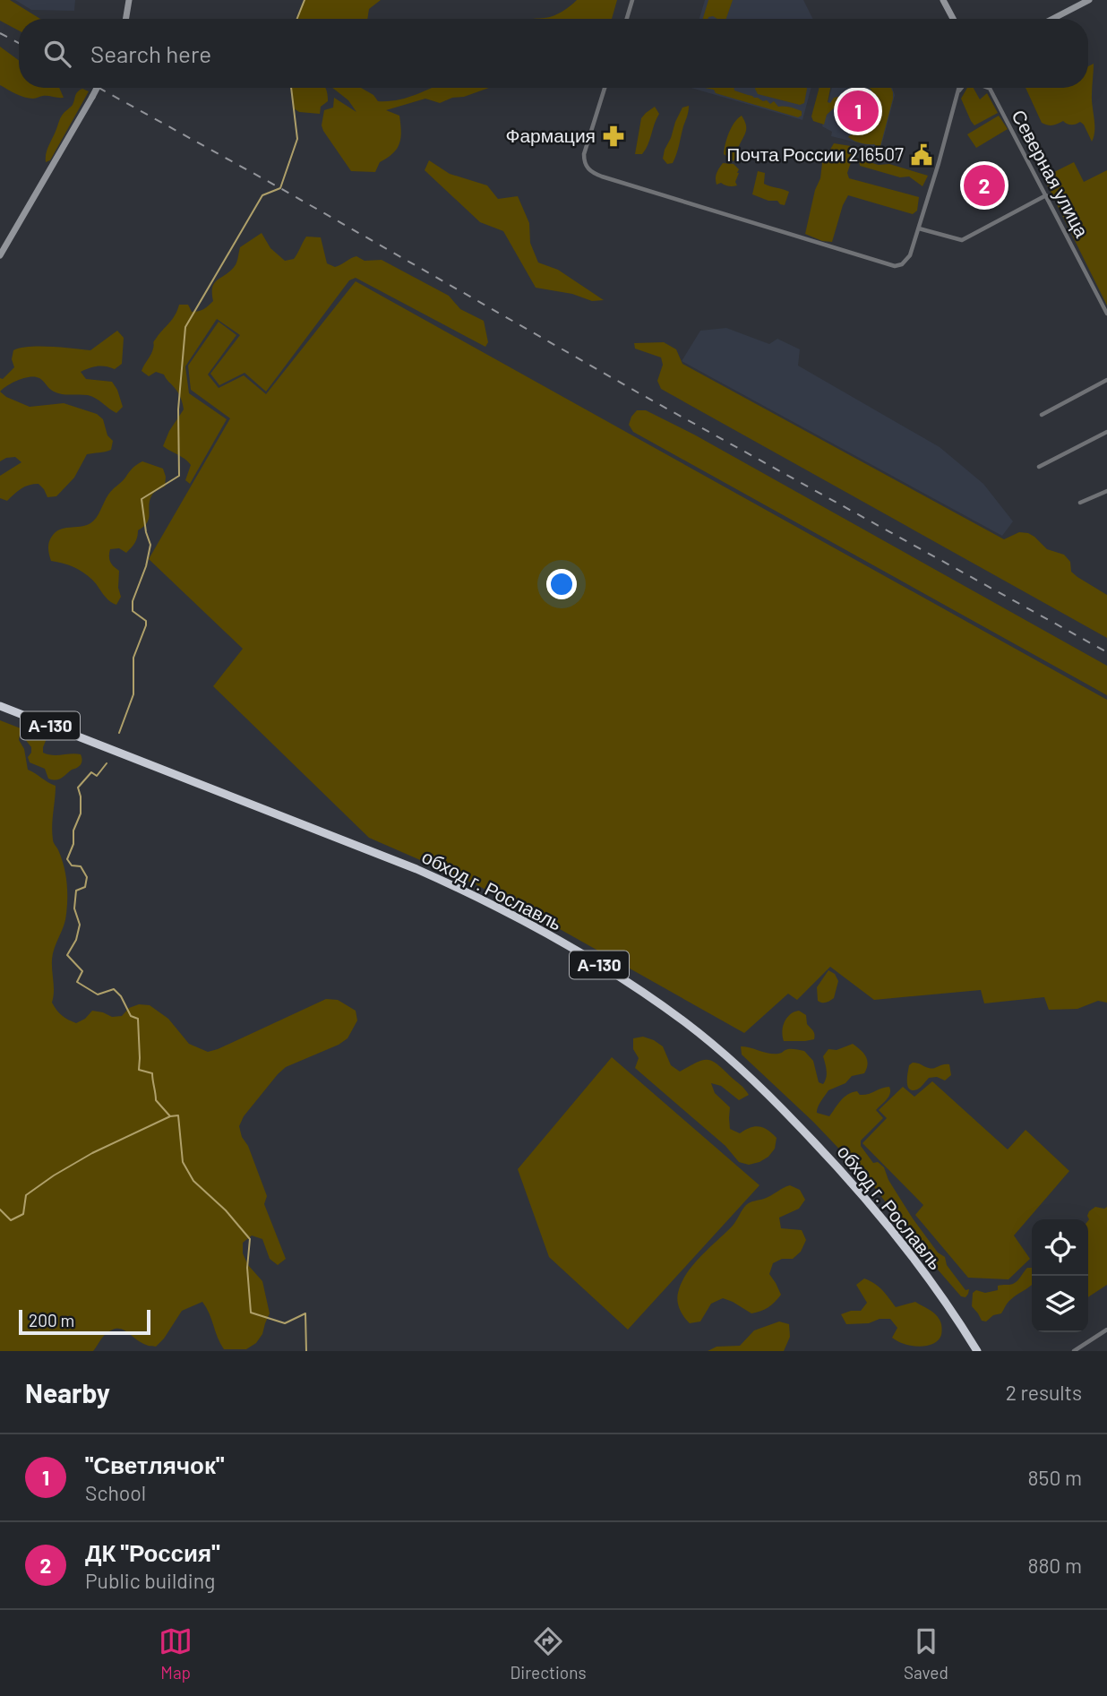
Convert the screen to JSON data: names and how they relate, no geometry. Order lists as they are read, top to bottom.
{
  "streets": {
    "highway": ["А-130", "обход г. Рославль"],
    "street": ["Северная улица"]
  },
  "places": {
    "pharmacy": ["Фармация"],
    "public building": ["Почта России 216507"]
  },
  "scale_bar": "200 m",
  "page": {
    "search": "Search here",
    "pins": ["1", "2"],
    "scale": "200 m",
    "heading": ["Nearby", "2 results"],
    "list": [
      {
        "mark": "1",
        "name": "\"Светлячок\"",
        "note": "School",
        "value": "850 m"
      },
      {
        "mark": "2",
        "name": "ДК \"Россия\"",
        "note": "Public building",
        "value": "880 m"
      }
    ],
    "nav": ["Map", "Directions", "Saved"]
  }
}
